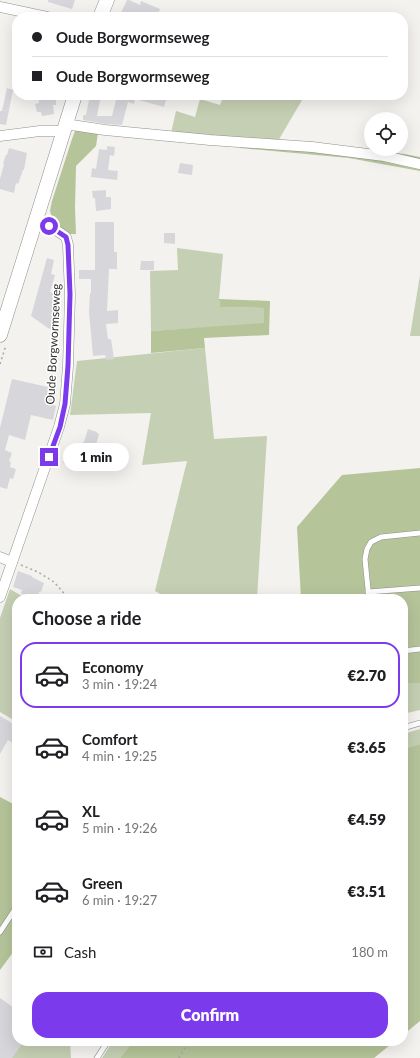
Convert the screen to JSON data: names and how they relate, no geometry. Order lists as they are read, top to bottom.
{
  "streets": {
    "street": ["Oude Borgwormseweg"]
  },
  "page": {
    "banner": ["Oude Borgwormseweg", "Oude Borgwormseweg"],
    "bubble": "1 min",
    "heading": "Choose a ride",
    "list": [
      {
        "name": "Economy",
        "note": "3 min · 19:24",
        "value": "€2.70"
      },
      {
        "name": "Comfort",
        "note": "4 min · 19:25",
        "value": "€3.65"
      },
      {
        "name": "XL",
        "note": "5 min · 19:26",
        "value": "€4.59"
      },
      {
        "name": "Green",
        "note": "6 min · 19:27",
        "value": "€3.51"
      }
    ],
    "pay": ["Cash", "180 m"],
    "buttons": "Confirm"
  }
}
